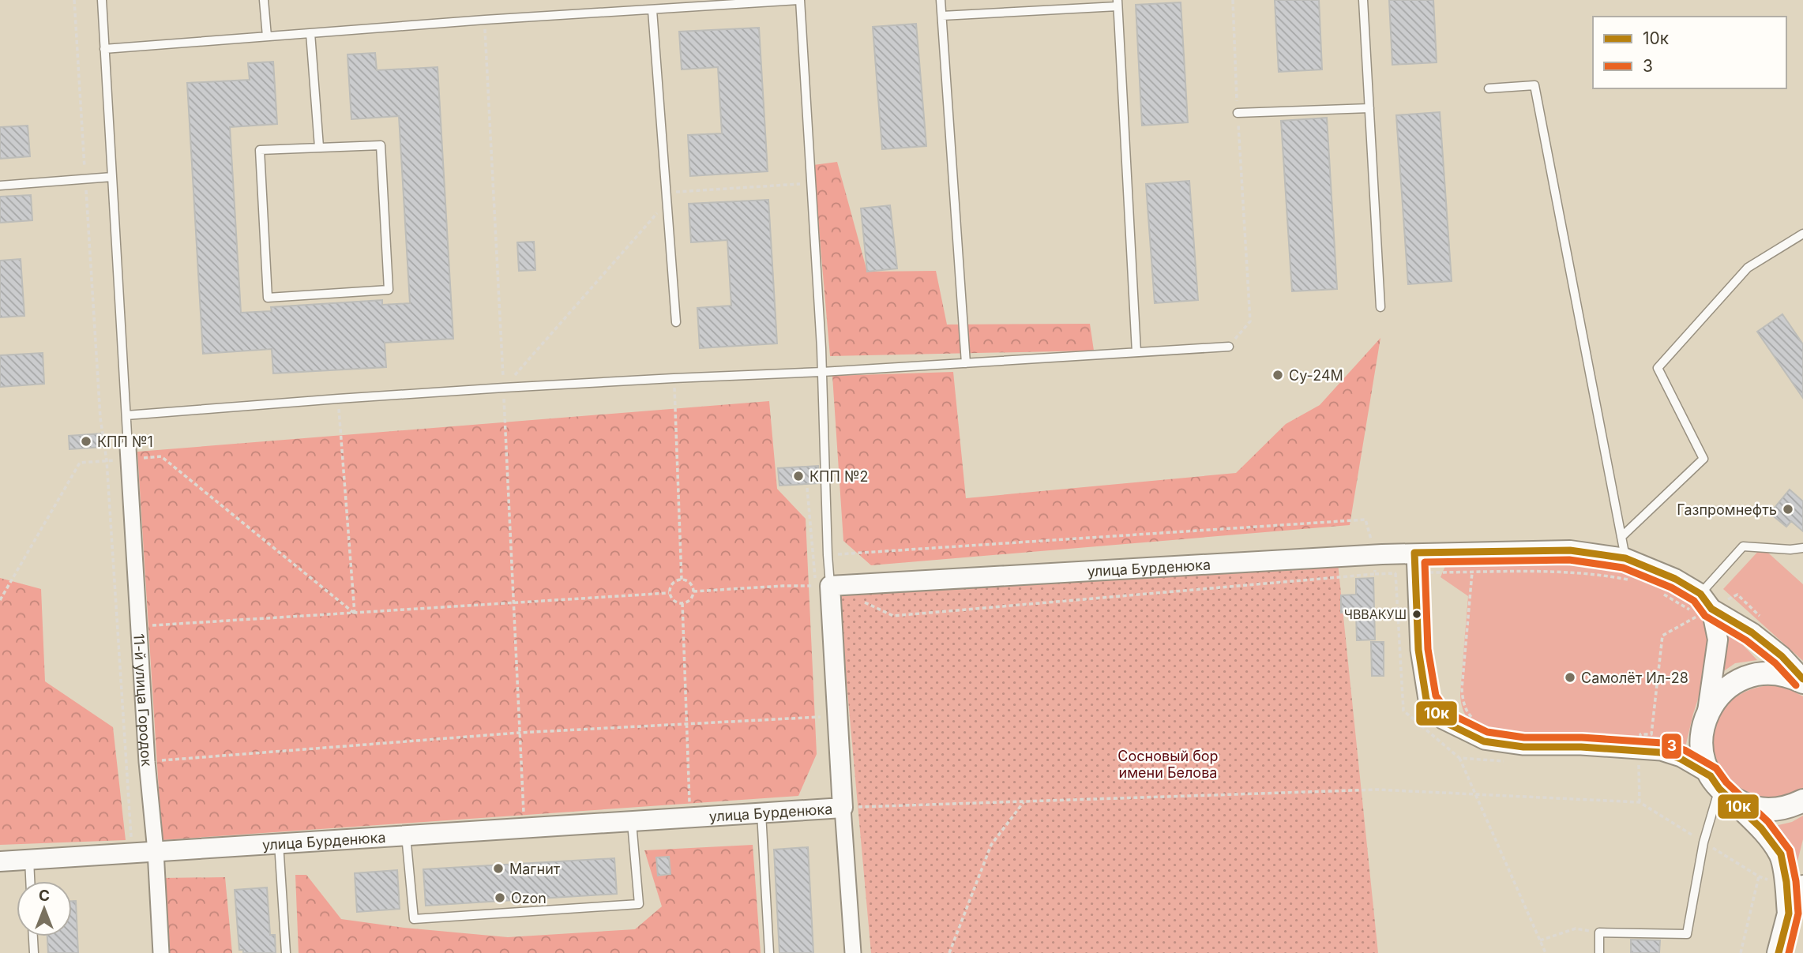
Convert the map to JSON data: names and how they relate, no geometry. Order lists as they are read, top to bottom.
{
  "streets": {
    "street": ["улица Бурденюка", "11-й улица Городок"]
  },
  "crossings": [
    ["улица Бурденюка", "11-й улица Городок"]
  ],
  "parks": ["Сосновый бор имени Белова"],
  "places": [
    "Су-24М",
    "КПП №1",
    "КПП №2",
    "Газпромнефть",
    "ЧВВАКУШ",
    "Самолёт Ил-28",
    "Магнит",
    "Ozon"
  ],
  "lines": ["transit line 10к", "transit line 3"],
  "legend": ["10к", "3"],
  "north": "top"
}
